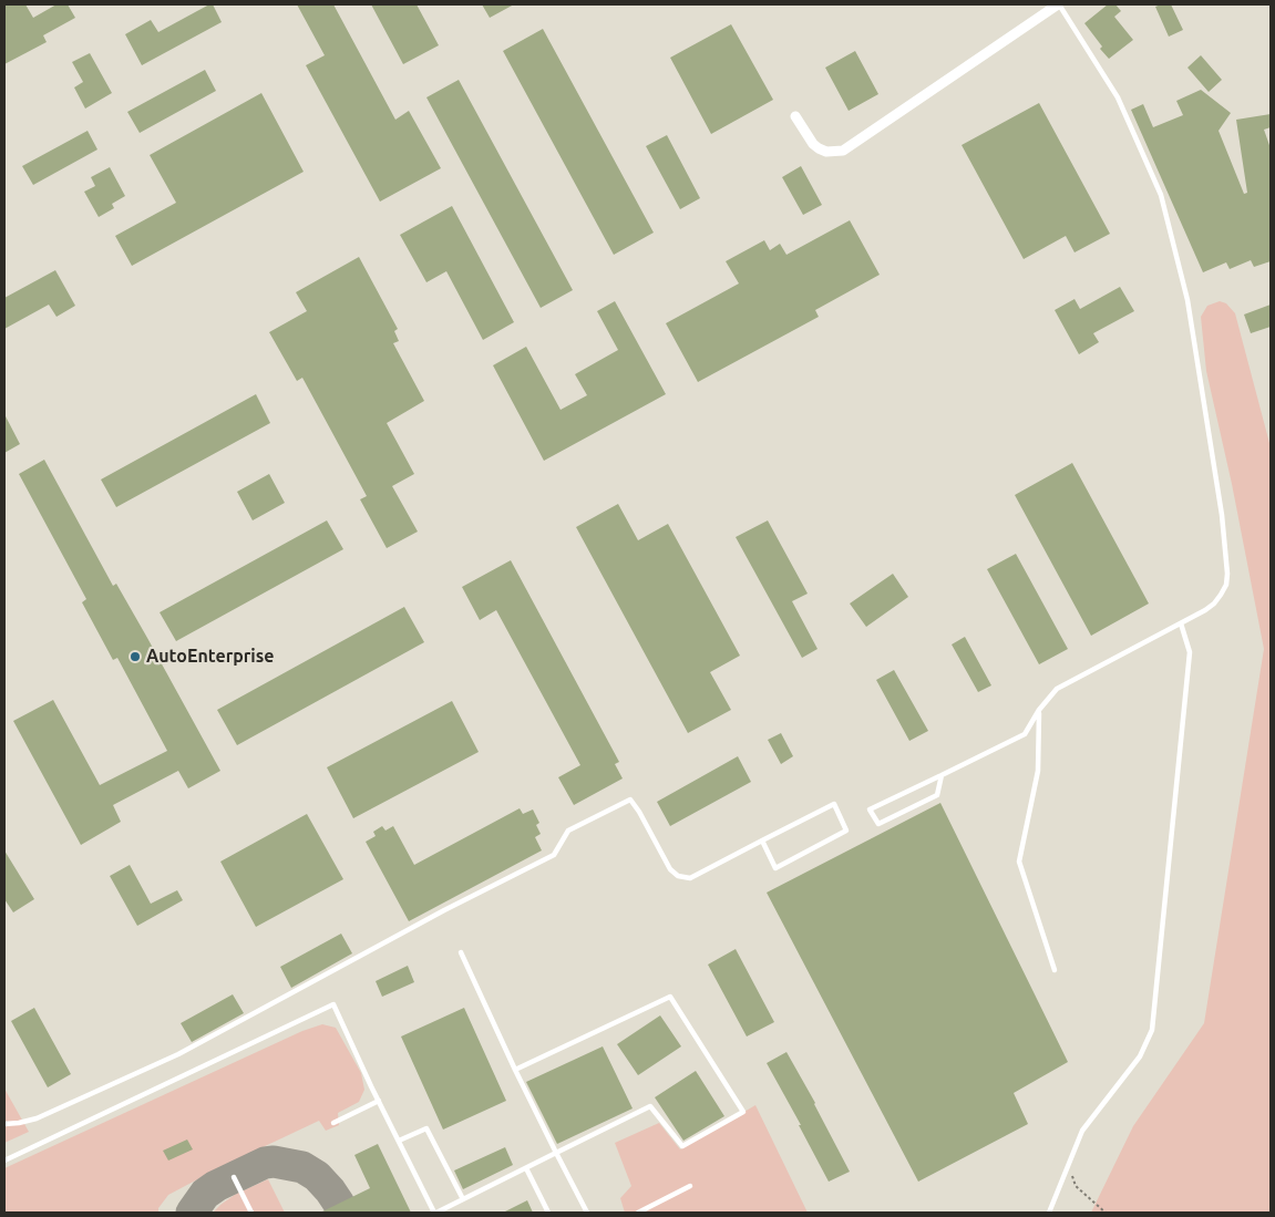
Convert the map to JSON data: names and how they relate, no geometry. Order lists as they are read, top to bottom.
{
  "places": ["AutoEnterprise"]
}
